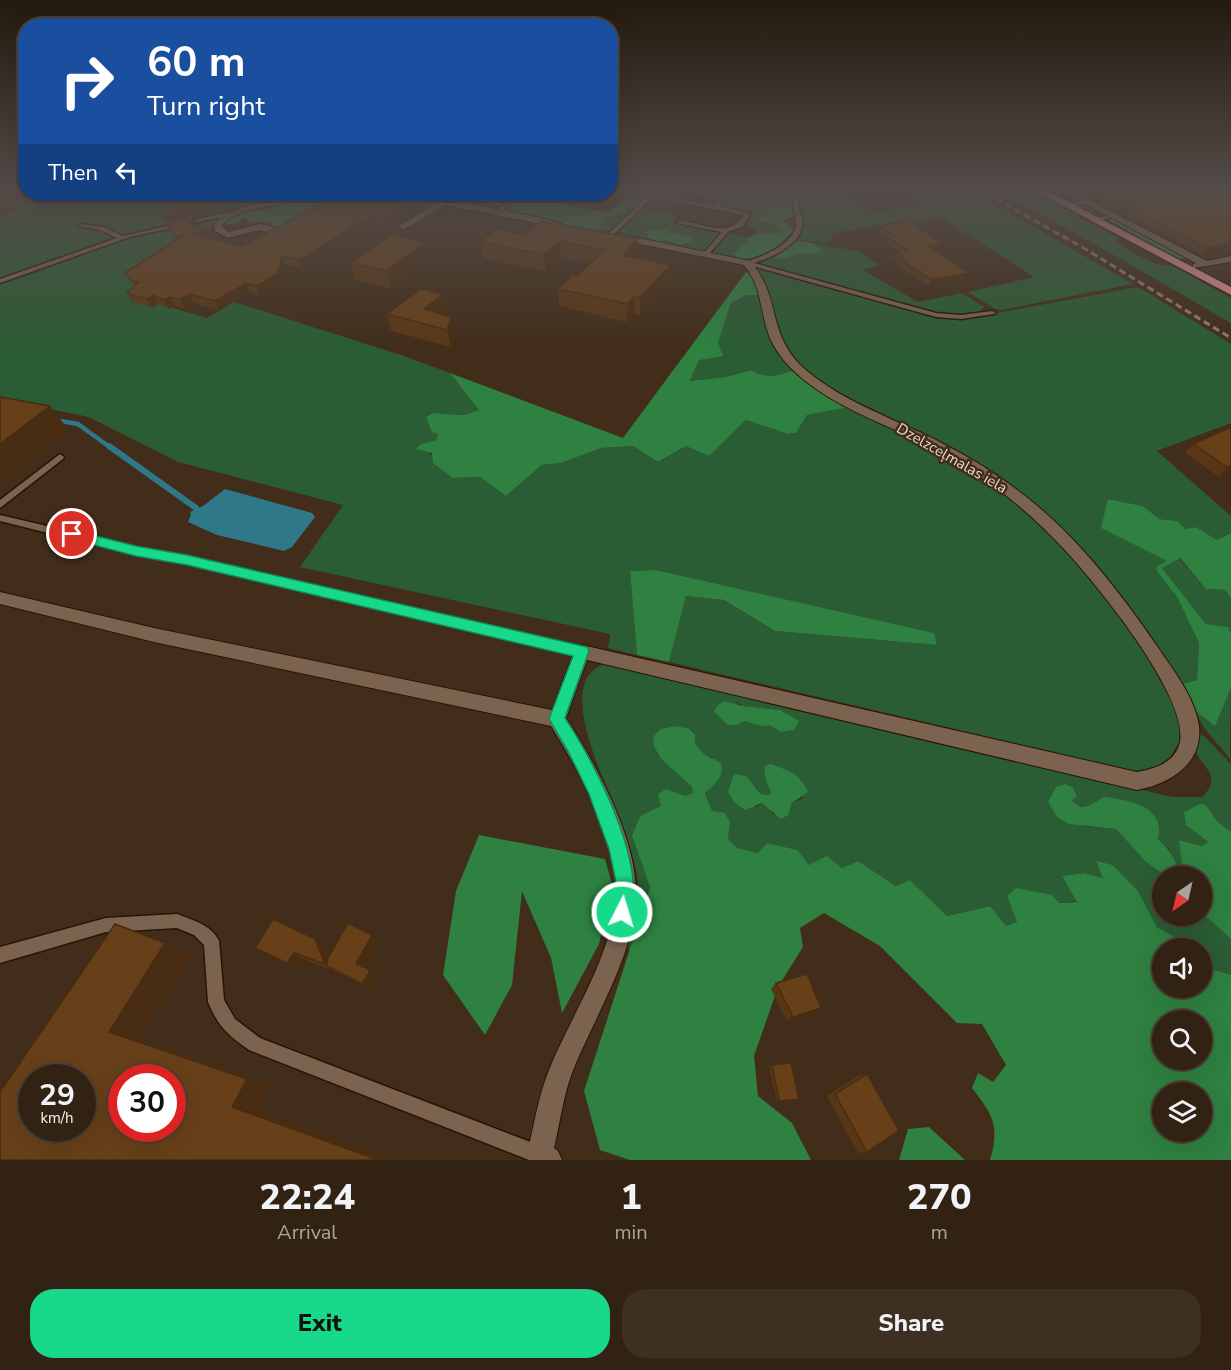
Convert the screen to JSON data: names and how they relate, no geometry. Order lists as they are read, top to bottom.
{
  "streets": {
    "street": ["Dzelzceļmalas iela"]
  },
  "north": "bottom left",
  "page": {
    "turn": ["60 m", "Turn right"],
    "then": "Then",
    "speed": "29 km/h",
    "limit": "30",
    "eta": [
      "22:24",
      "Arrival",
      "1",
      "min",
      "270",
      "m"
    ],
    "buttons": ["Exit", "Share"]
  }
}
